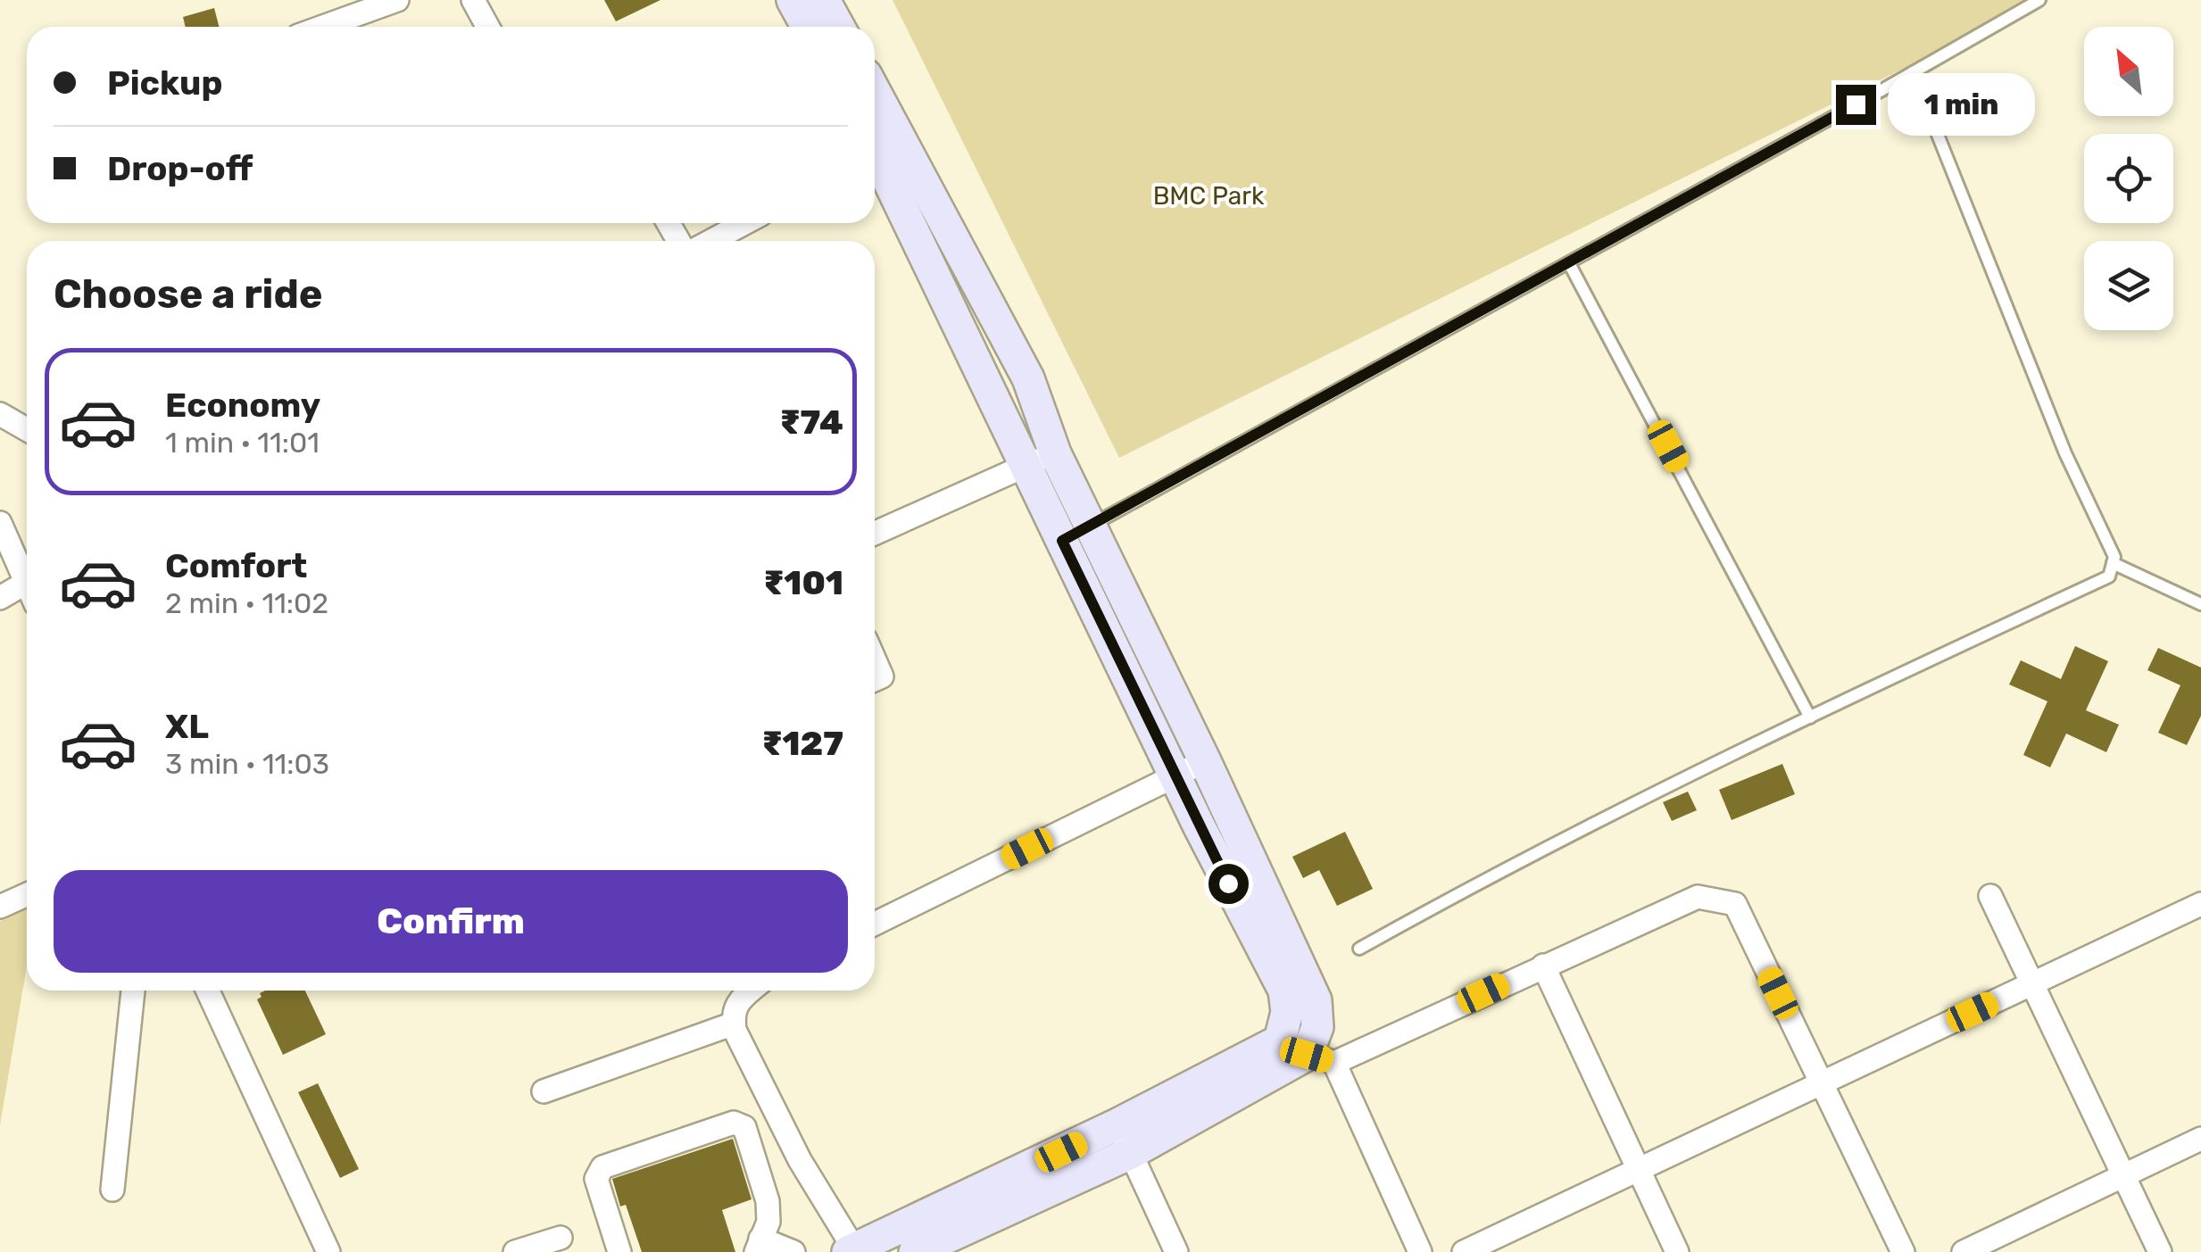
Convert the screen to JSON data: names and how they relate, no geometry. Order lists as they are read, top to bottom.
{
  "parks": ["BMC Park"],
  "north": "top left",
  "page": {
    "banner": ["Pickup", "Drop-off"],
    "bubble": "1 min",
    "heading": "Choose a ride",
    "list": [
      {
        "name": "Economy",
        "note": "1 min · 11:01",
        "value": "₹74"
      },
      {
        "name": "Comfort",
        "note": "2 min · 11:02",
        "value": "₹101"
      },
      {
        "name": "XL",
        "note": "3 min · 11:03",
        "value": "₹127"
      }
    ],
    "buttons": "Confirm"
  }
}
